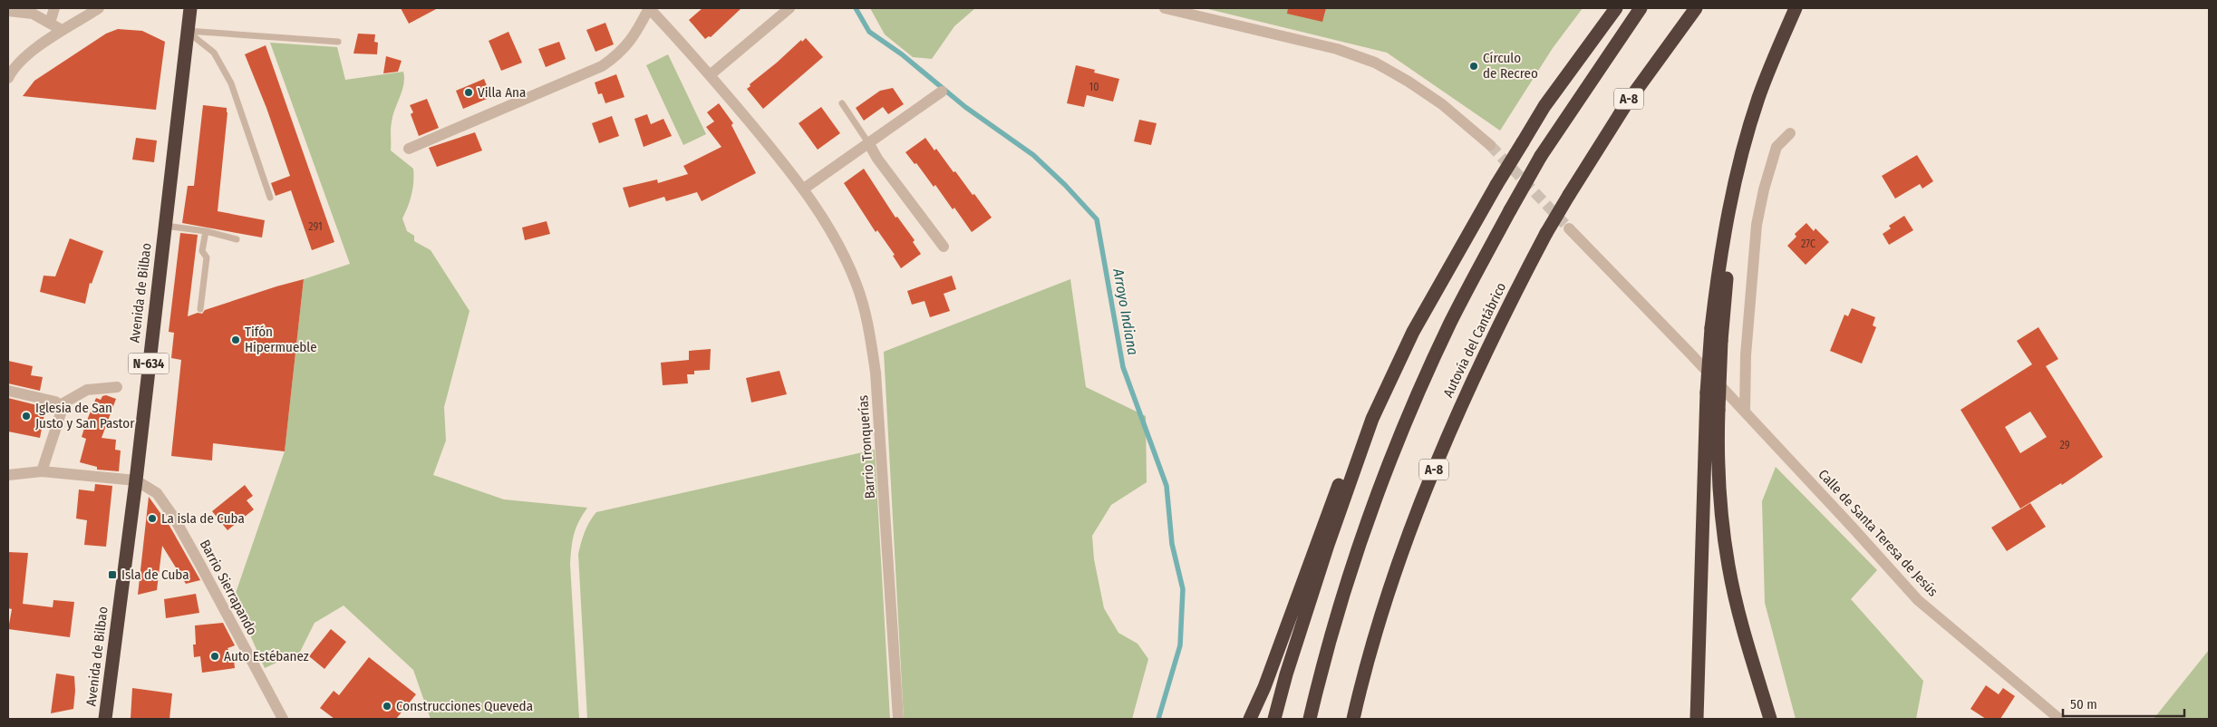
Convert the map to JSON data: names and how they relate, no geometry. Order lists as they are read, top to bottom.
{
  "streets": {
    "highway": [
      "A-8",
      "Avenida de Bilbao",
      "Autovía del Cantábrico",
      "N-634"
    ],
    "street": ["Barrio Tronquerías", "Calle de Santa Teresa de Jesús", "Barrio Sierrapando"]
  },
  "crossings": [
    ["Avenida de Bilbao", "Barrio Sierrapando"]
  ],
  "water": ["Arroyo Indiana"],
  "places": {
    "other": [
      "Círculo de Recreo",
      "Villa Ana",
      "Tifón Hipermueble",
      "Iglesia de San Justo y San Pastor",
      "La isla de Cuba",
      "Auto Estébanez",
      "Construcciones Queveda"
    ],
    "transit": ["Isla de Cuba"]
  },
  "house_numbers": [
    "10",
    "291",
    "27C",
    "29"
  ],
  "scale_bar": "50 m"
}
